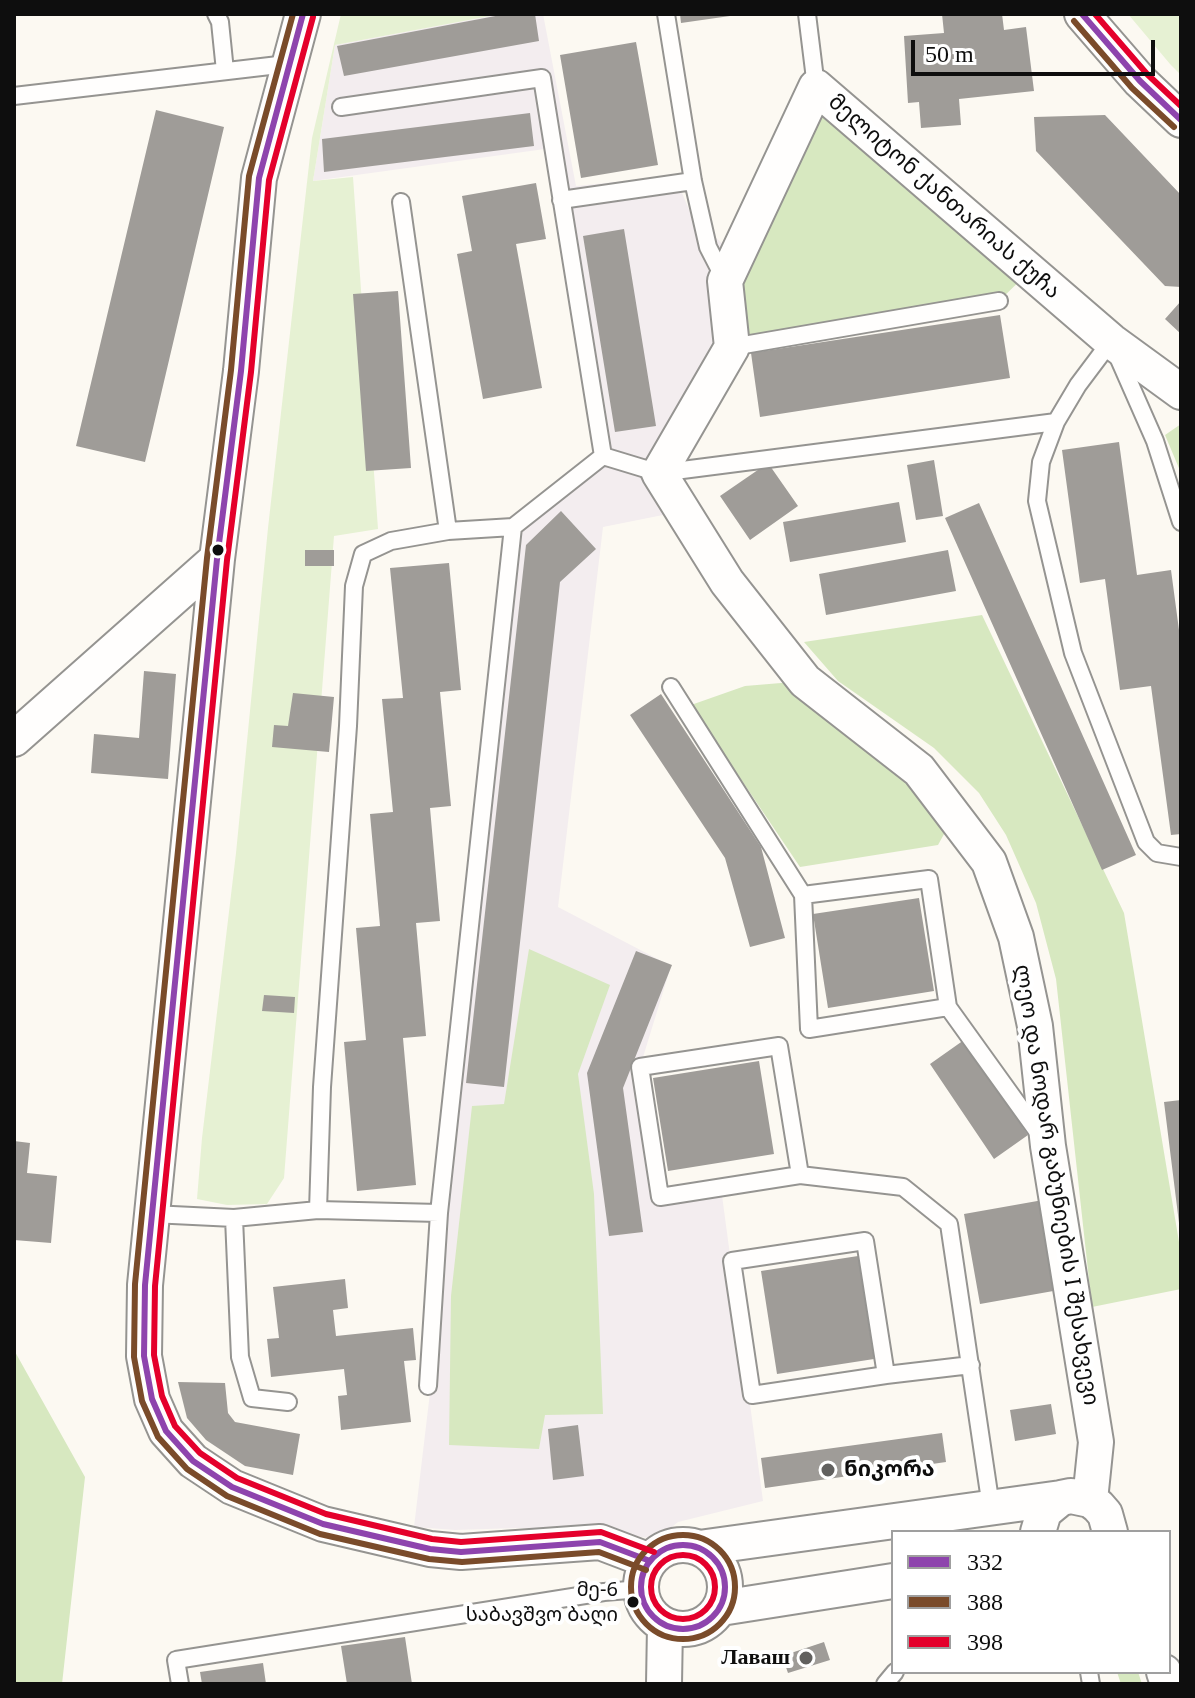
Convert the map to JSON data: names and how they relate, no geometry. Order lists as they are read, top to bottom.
{
  "streets": {
    "street": ["მელიტონ ქანთარიას ქუჩა", "ლეო და ნოდარ გაბუნიების I შესახვევი"]
  },
  "places": ["ნიკორა", "მე-6 საბავშვო ბაღი", "Лаваш"],
  "lines": ["transit line 332", "transit line 388", "transit line 398"],
  "legend": ["332", "388", "398"],
  "scale_bar": "50 m"
}
